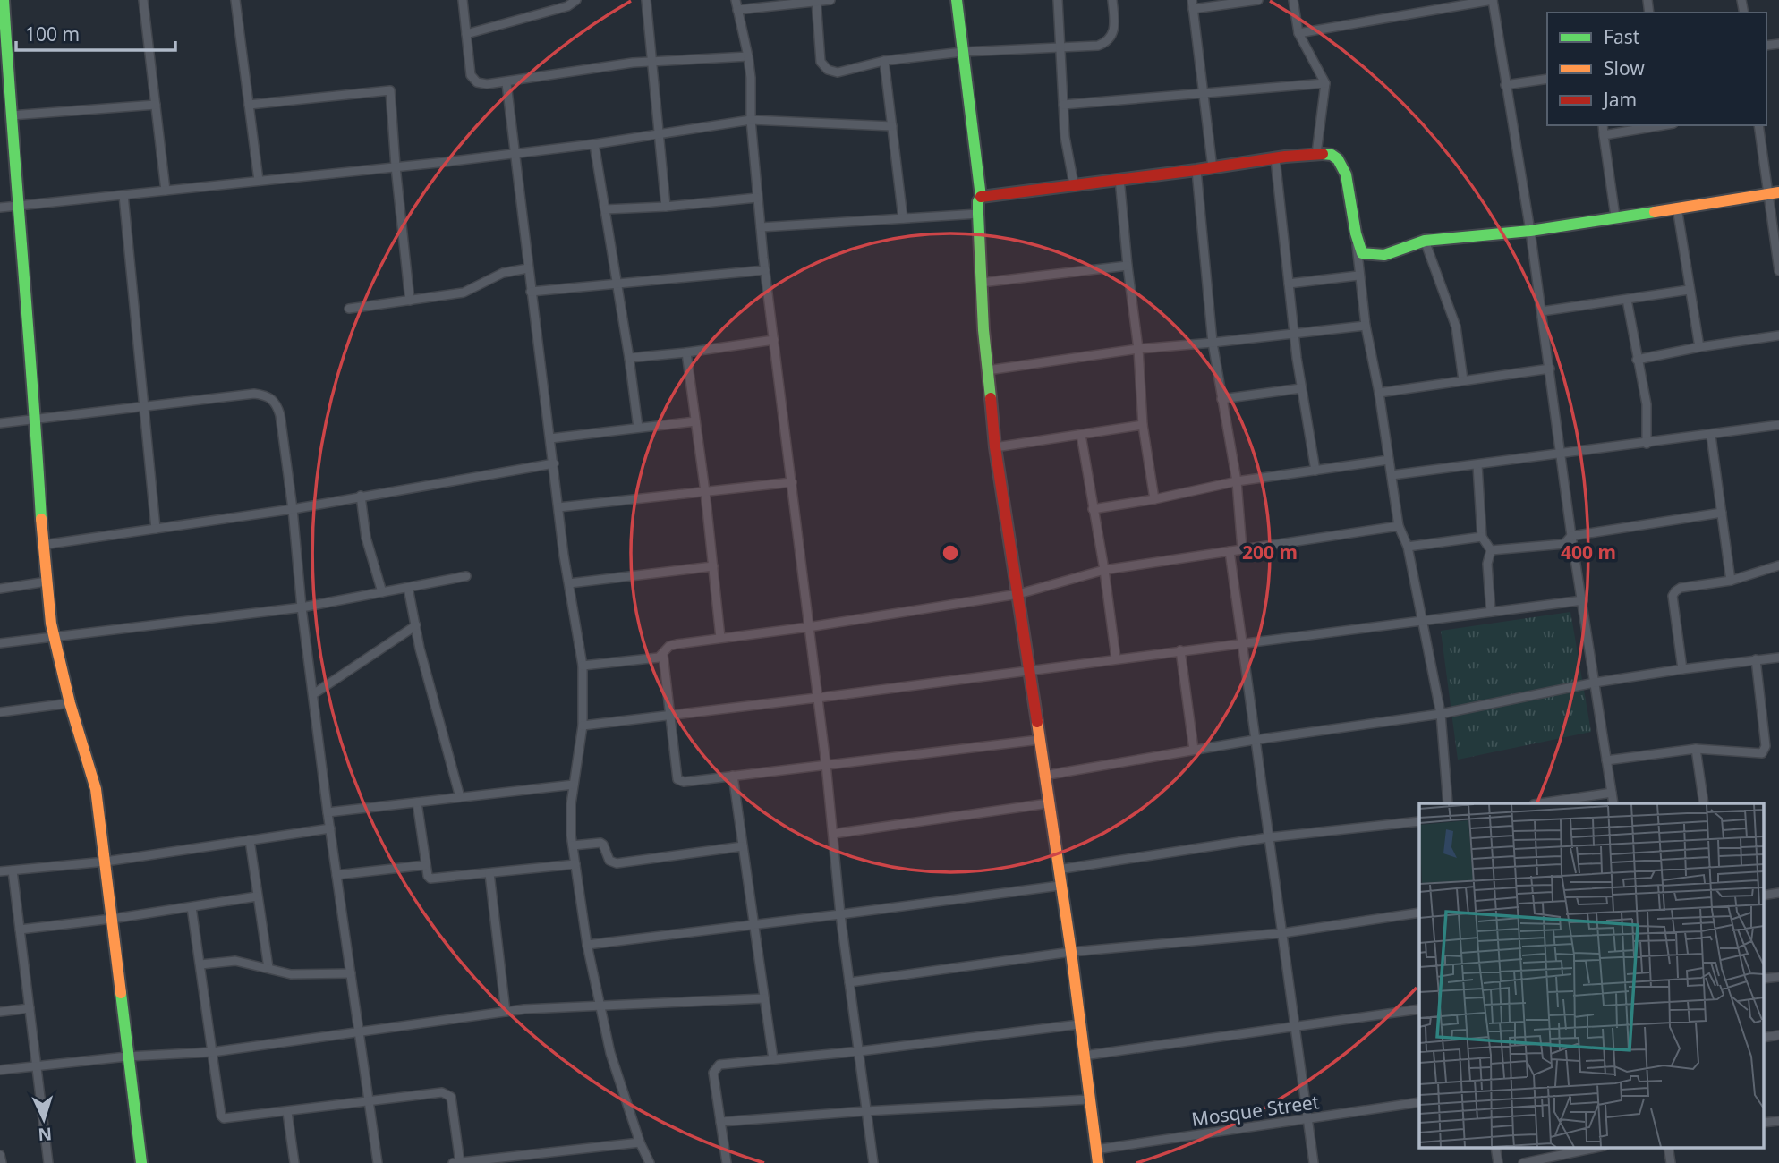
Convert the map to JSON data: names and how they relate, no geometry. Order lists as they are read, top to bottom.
{
  "streets": {
    "street": ["Mosque Street"]
  },
  "legend": ["Fast", "Slow", "Jam"],
  "scale_bar": "100 m",
  "north": "bottom",
  "rings": ["200 m", "400 m"]
}
